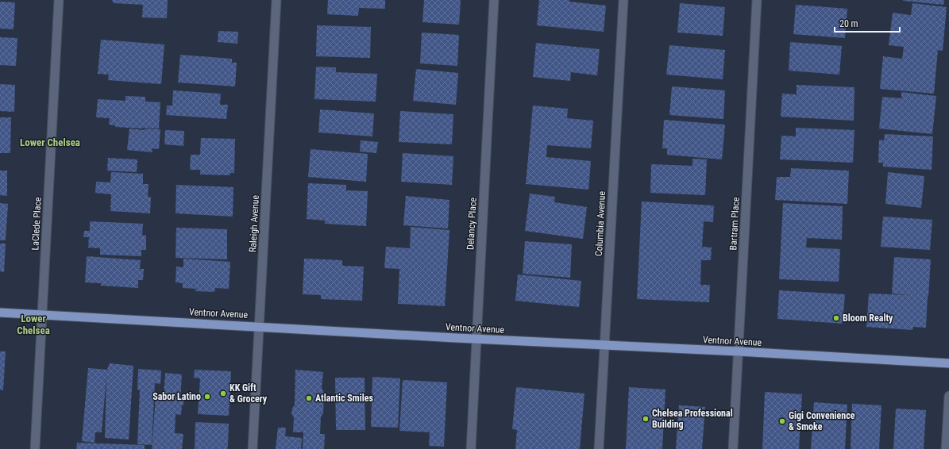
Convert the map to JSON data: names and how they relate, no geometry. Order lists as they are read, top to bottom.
{
  "streets": {
    "main road": ["Ventnor Avenue"],
    "street": [
      "LaClede Place",
      "Raleigh Avenue",
      "Delancy Place",
      "Columbia Avenue",
      "Bartram Place"
    ]
  },
  "crossings": [
    ["LaClede Place", "Ventnor Avenue"],
    ["Raleigh Avenue", "Ventnor Avenue"],
    ["Delancy Place", "Ventnor Avenue"],
    ["Columbia Avenue", "Ventnor Avenue"],
    ["Bartram Place", "Ventnor Avenue"]
  ],
  "districts": ["Lower Chelsea", "Lower Chelsea"],
  "places": [
    "Bloom Realty",
    "KK Gift & Grocery",
    "Sabor Latino",
    "Atlantic Smiles",
    "Chelsea Professional Building",
    "Gigi Convenience & Smoke"
  ],
  "scale_bar": "20 m"
}
